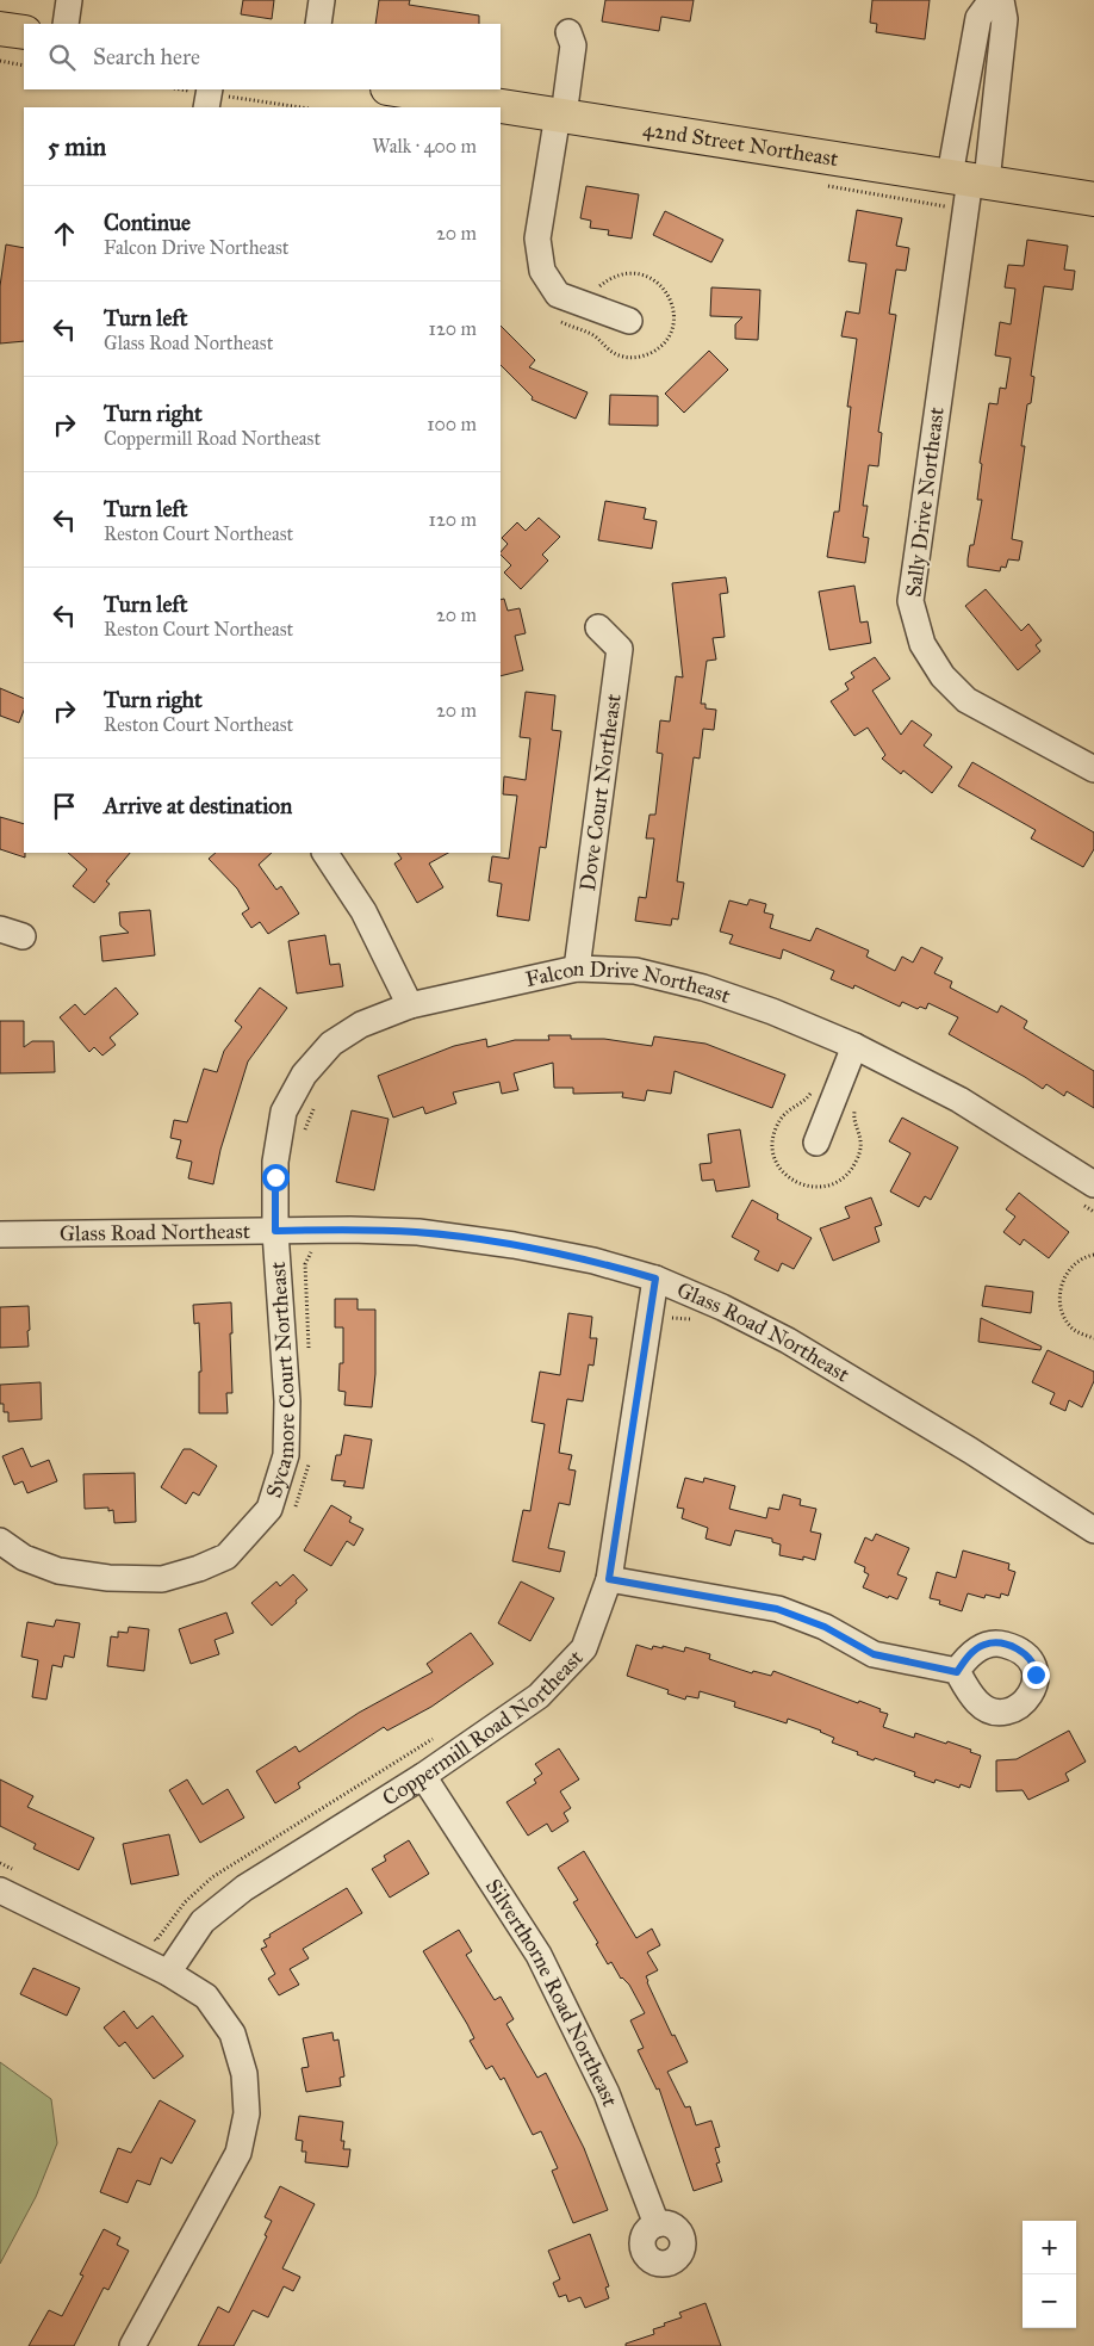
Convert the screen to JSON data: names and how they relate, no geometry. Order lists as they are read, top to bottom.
{
  "streets": {
    "main road": ["42nd Street Northeast"],
    "street": [
      "Sally Drive Northeast",
      "Dove Court Northeast",
      "Falcon Drive Northeast",
      "Glass Road Northeast",
      "Sycamore Court Northeast",
      "Coppermill Road Northeast",
      "Silverthorne Road Northeast"
    ]
  },
  "crossings": [
    ["42nd Street Northeast", "Sally Drive Northeast"],
    ["Dove Court Northeast", "Falcon Drive Northeast"],
    ["Falcon Drive Northeast", "Glass Road Northeast"],
    ["Falcon Drive Northeast", "Sycamore Court Northeast"],
    ["Glass Road Northeast", "Sycamore Court Northeast"],
    ["Glass Road Northeast", "Coppermill Road Northeast"],
    ["Coppermill Road Northeast", "Silverthorne Road Northeast"]
  ],
  "page": {
    "search": "Search here",
    "heading": ["5 min", "Walk · 400 m"],
    "list": [
      ["Continue", "Falcon Drive Northeast", "20 m"],
      ["Turn left", "Glass Road Northeast", "120 m"],
      ["Turn right", "Coppermill Road Northeast", "100 m"],
      ["Turn left", "Reston Court Northeast", "120 m"],
      ["Turn left", "Reston Court Northeast", "20 m"],
      ["Turn right", "Reston Court Northeast", "20 m"],
      "Arrive at destination"
    ],
    "map_buttons": ["+", "−"]
  }
}
